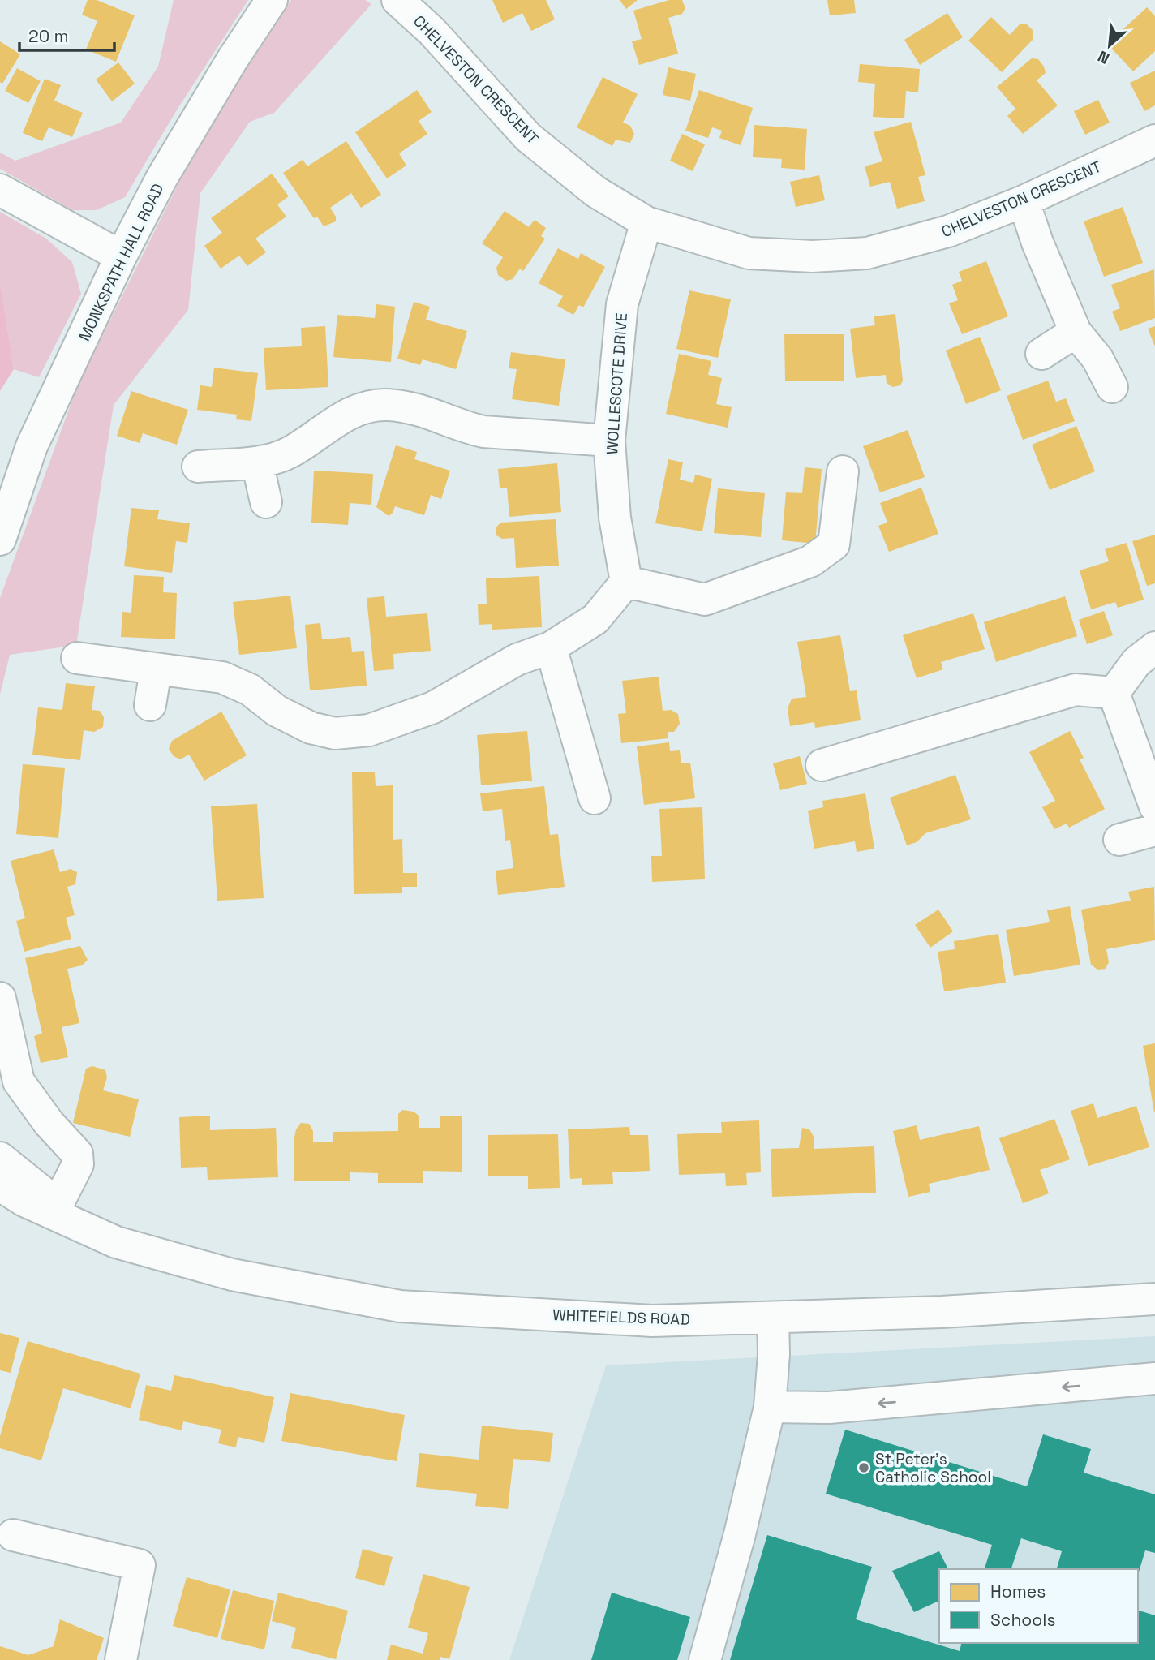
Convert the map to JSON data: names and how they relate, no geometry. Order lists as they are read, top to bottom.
{
  "streets": {
    "street": [
      "CHELVESTON CRESCENT",
      "MONKSPATH HALL ROAD",
      "WOLLESCOTE DRIVE",
      "WHITEFIELDS ROAD"
    ]
  },
  "crossings": [
    ["CHELVESTON CRESCENT", "WOLLESCOTE DRIVE"]
  ],
  "places": ["St Peter's Catholic School"],
  "legend": ["Homes", "Schools"],
  "scale_bar": "20 m",
  "north": "bottom left"
}
